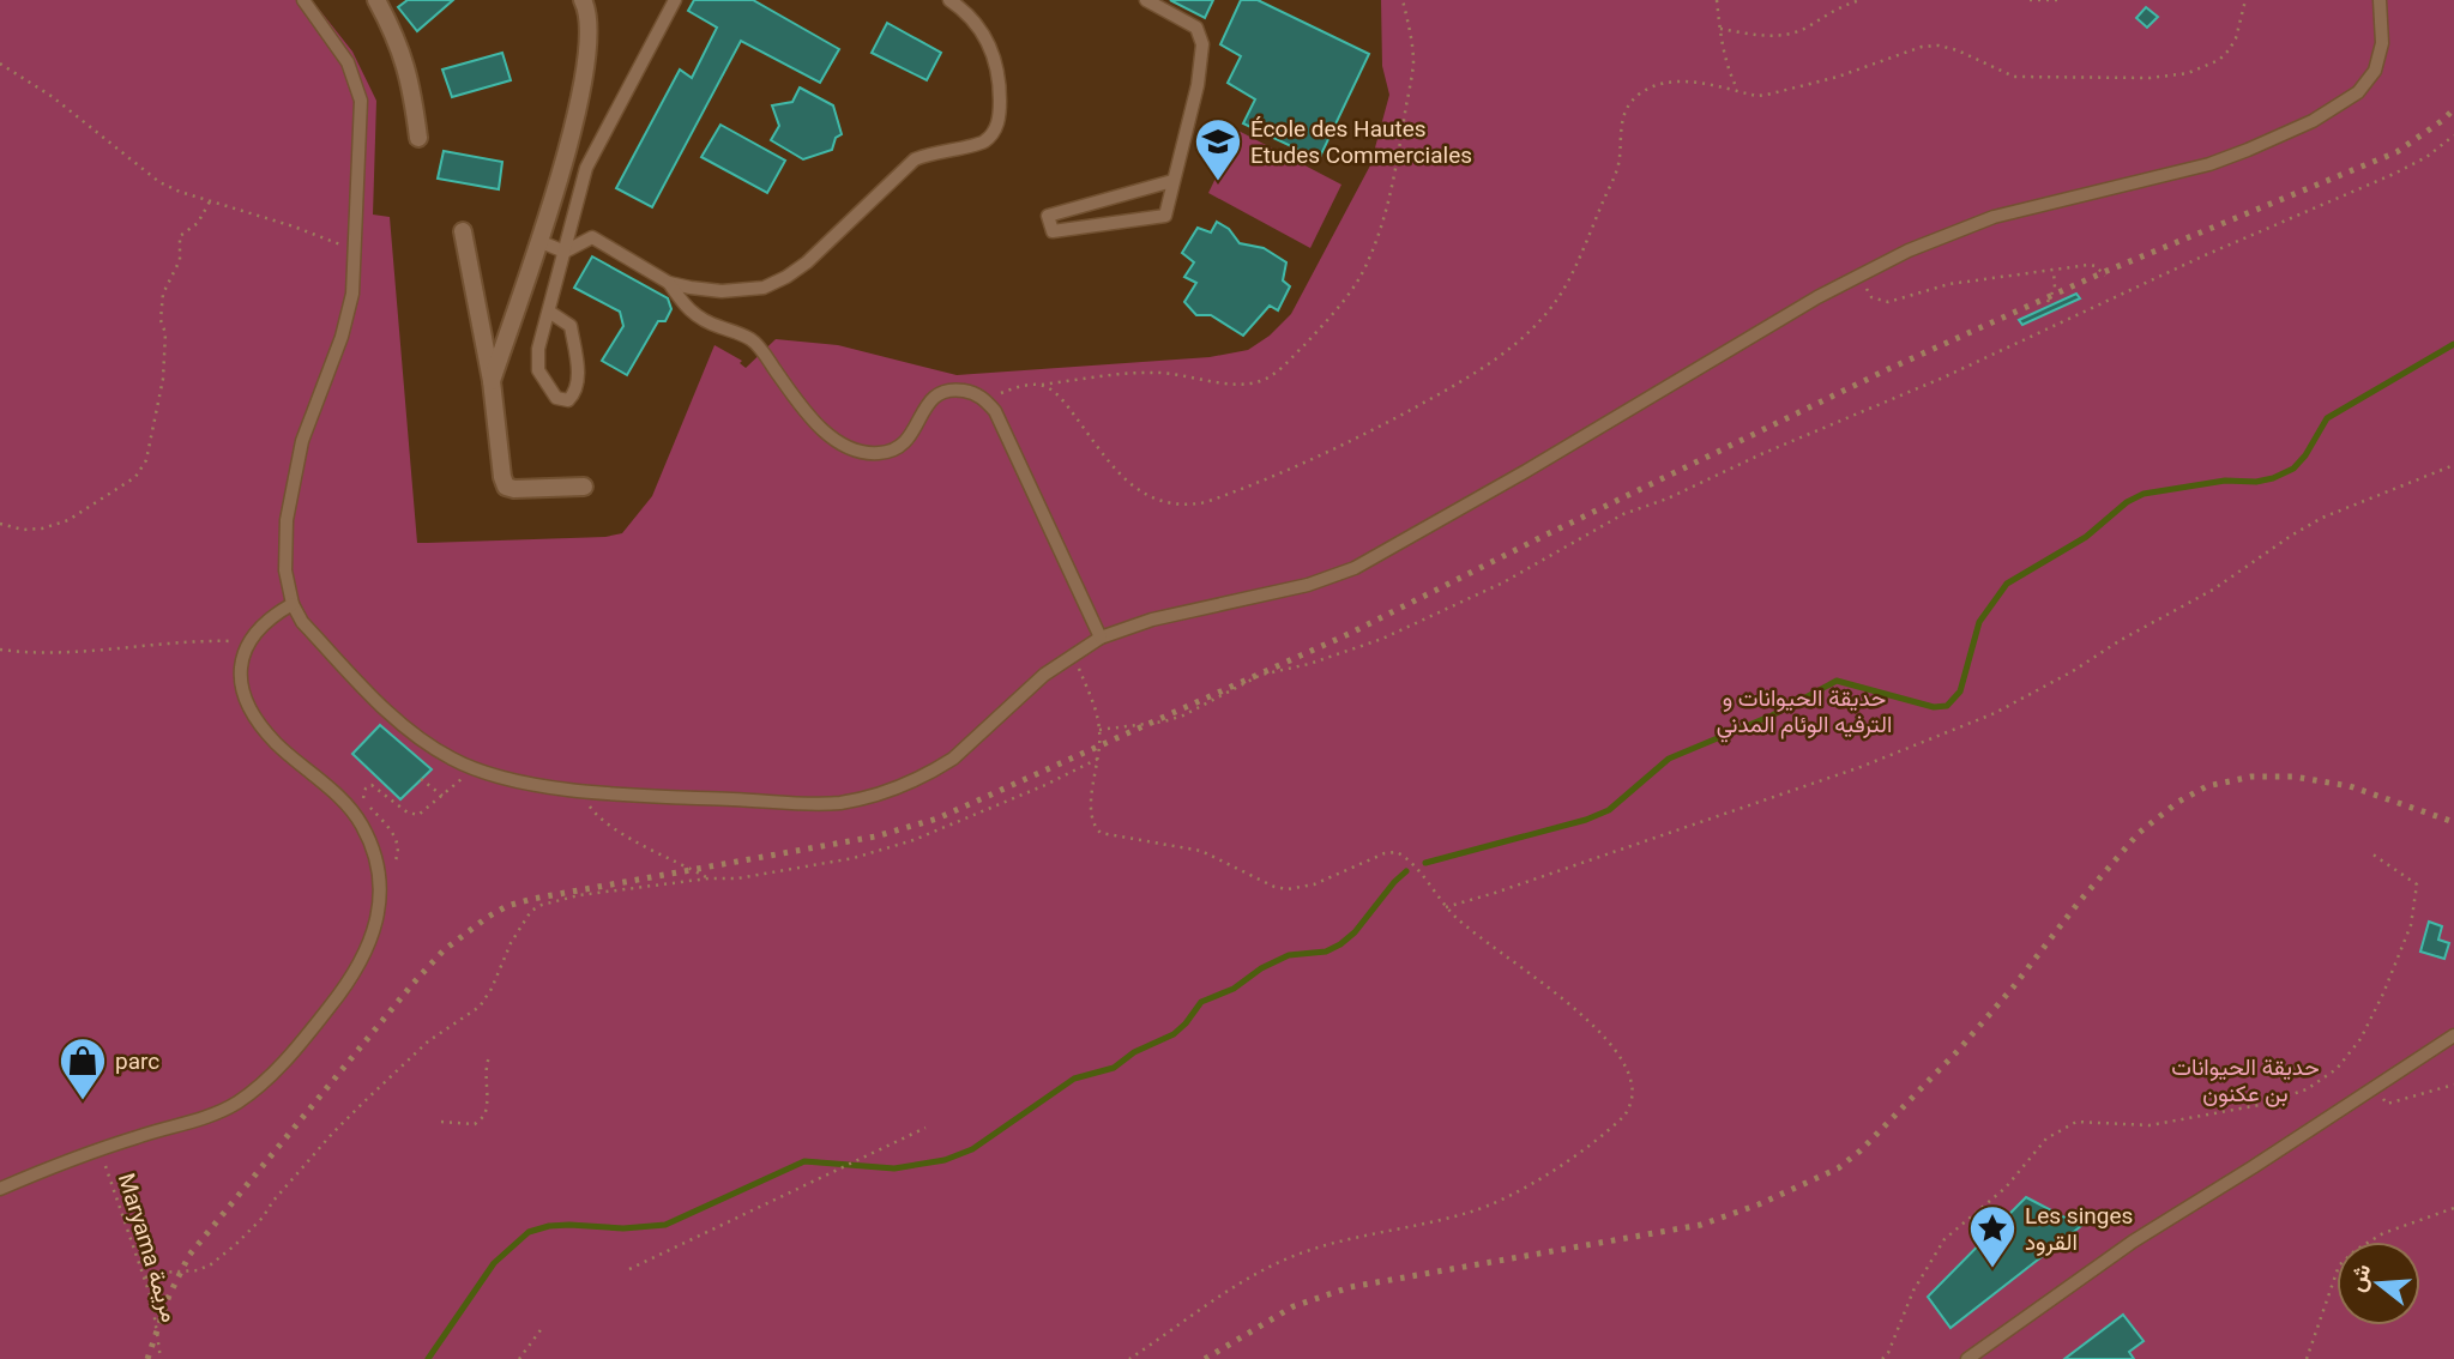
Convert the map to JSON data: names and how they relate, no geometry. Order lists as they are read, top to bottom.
{
  "streets": {
    "path": ["Maryama مريمة"]
  },
  "parks": ["حديقة الحيوانات و الترفيه الوئام المدني", "حديقة الحيوانات بن عكنون"],
  "places": {
    "school or university": ["École des Hautes Etudes Commerciales"],
    "shop": ["parc"],
    "place": ["Les singes القرود"]
  },
  "north": "left"
}
